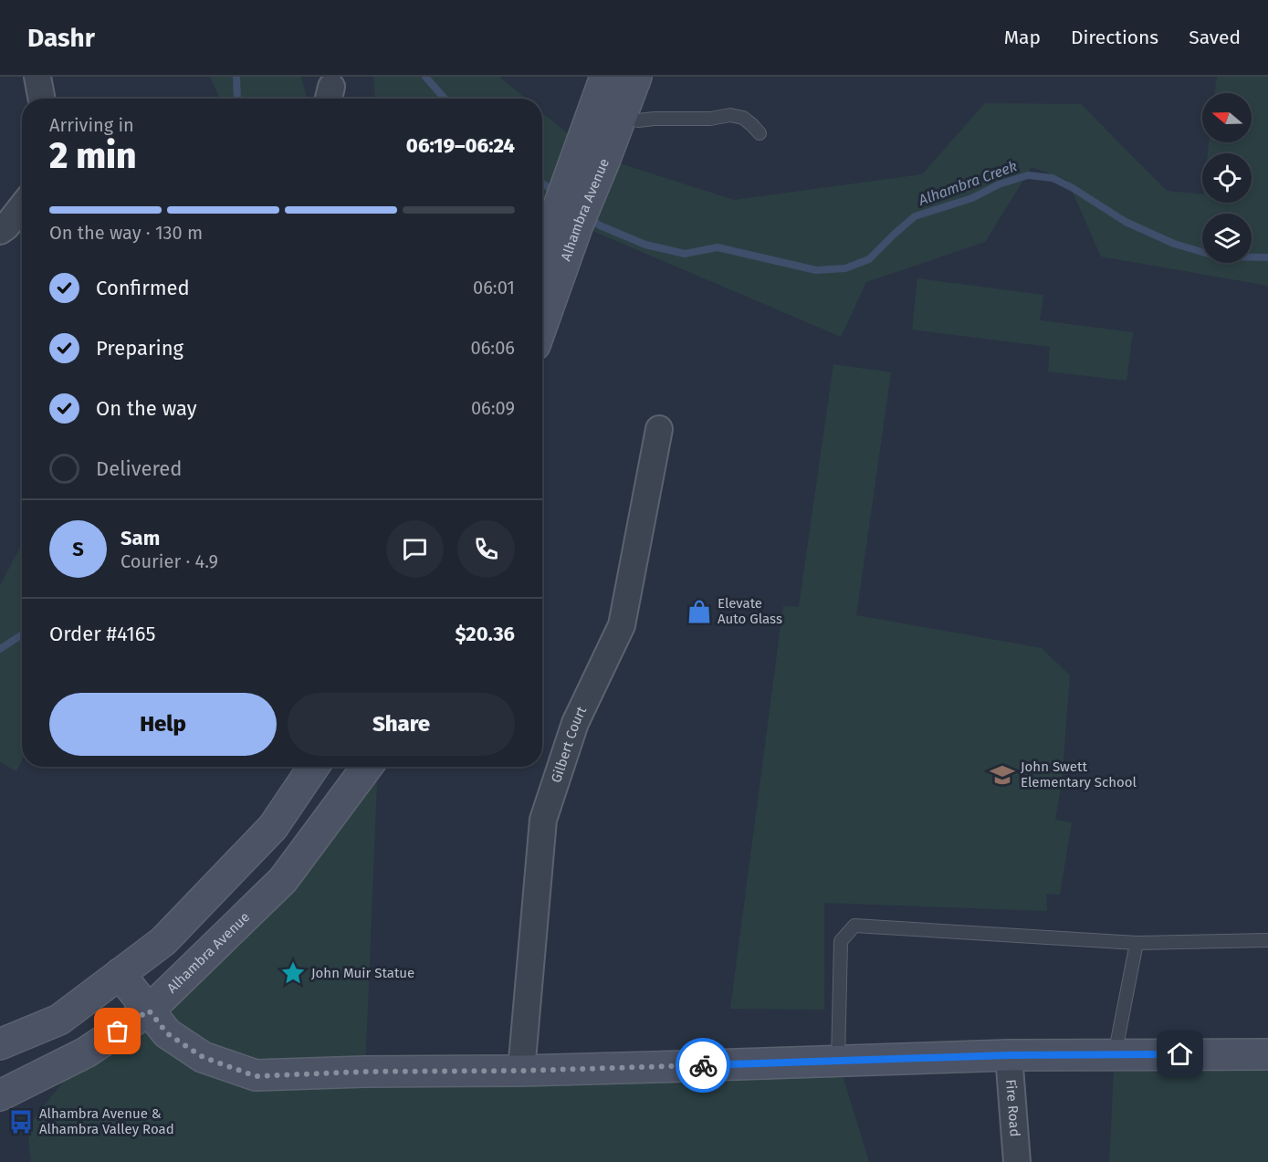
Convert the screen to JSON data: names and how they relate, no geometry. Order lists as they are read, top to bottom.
{
  "streets": {
    "main road": ["Alhambra Avenue"],
    "street": ["Gilbert Court", "Fire Road"]
  },
  "water": ["Alhambra Creek"],
  "places": {
    "shop": ["Elevate Auto Glass"],
    "school or university": ["John Swett Elementary School"],
    "place": ["John Muir Statue"],
    "bus stop": ["Alhambra Avenue & Alhambra Valley Road"]
  },
  "north": "left",
  "page": {
    "header": "Dashr",
    "nav": ["Map", "Directions", "Saved"],
    "heading": ["2 min", "Arriving in", "06:19–06:24"],
    "panel": [
      "Sam",
      "Courier · 4.9",
      "Order #4165",
      "$20.36"
    ],
    "bar": "On the way · 130 m",
    "list": [
      ["Confirmed", "06:01"],
      ["Preparing", "06:06"],
      ["On the way", "06:09"],
      "Delivered"
    ],
    "round": "S",
    "buttons": ["Help", "Share"]
  }
}
